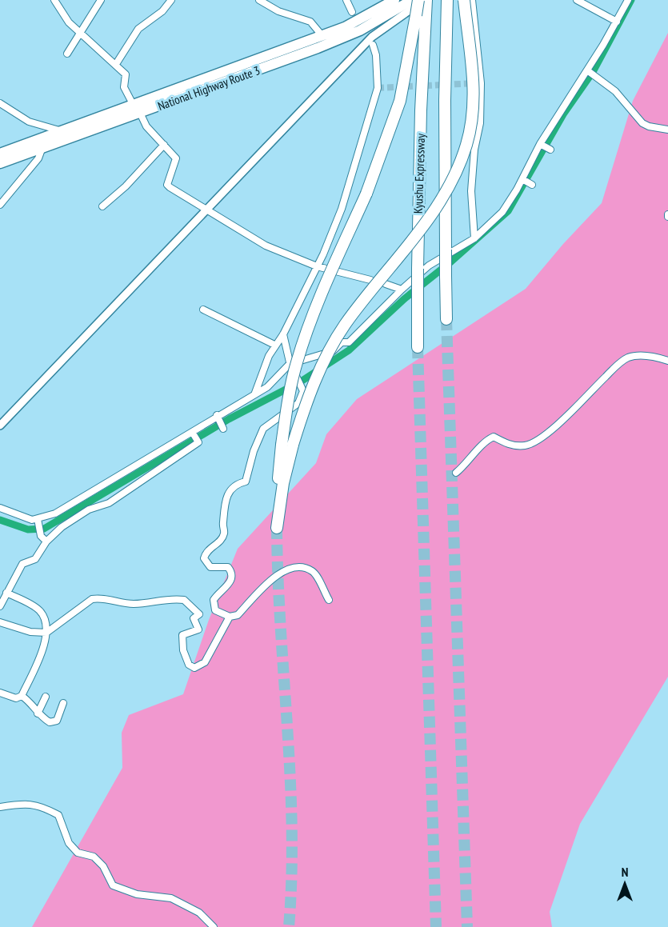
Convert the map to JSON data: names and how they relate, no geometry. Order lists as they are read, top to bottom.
{
  "streets": {
    "highway": ["National Highway Route 3", "Kyushu Expressway"]
  },
  "north": "top"
}
